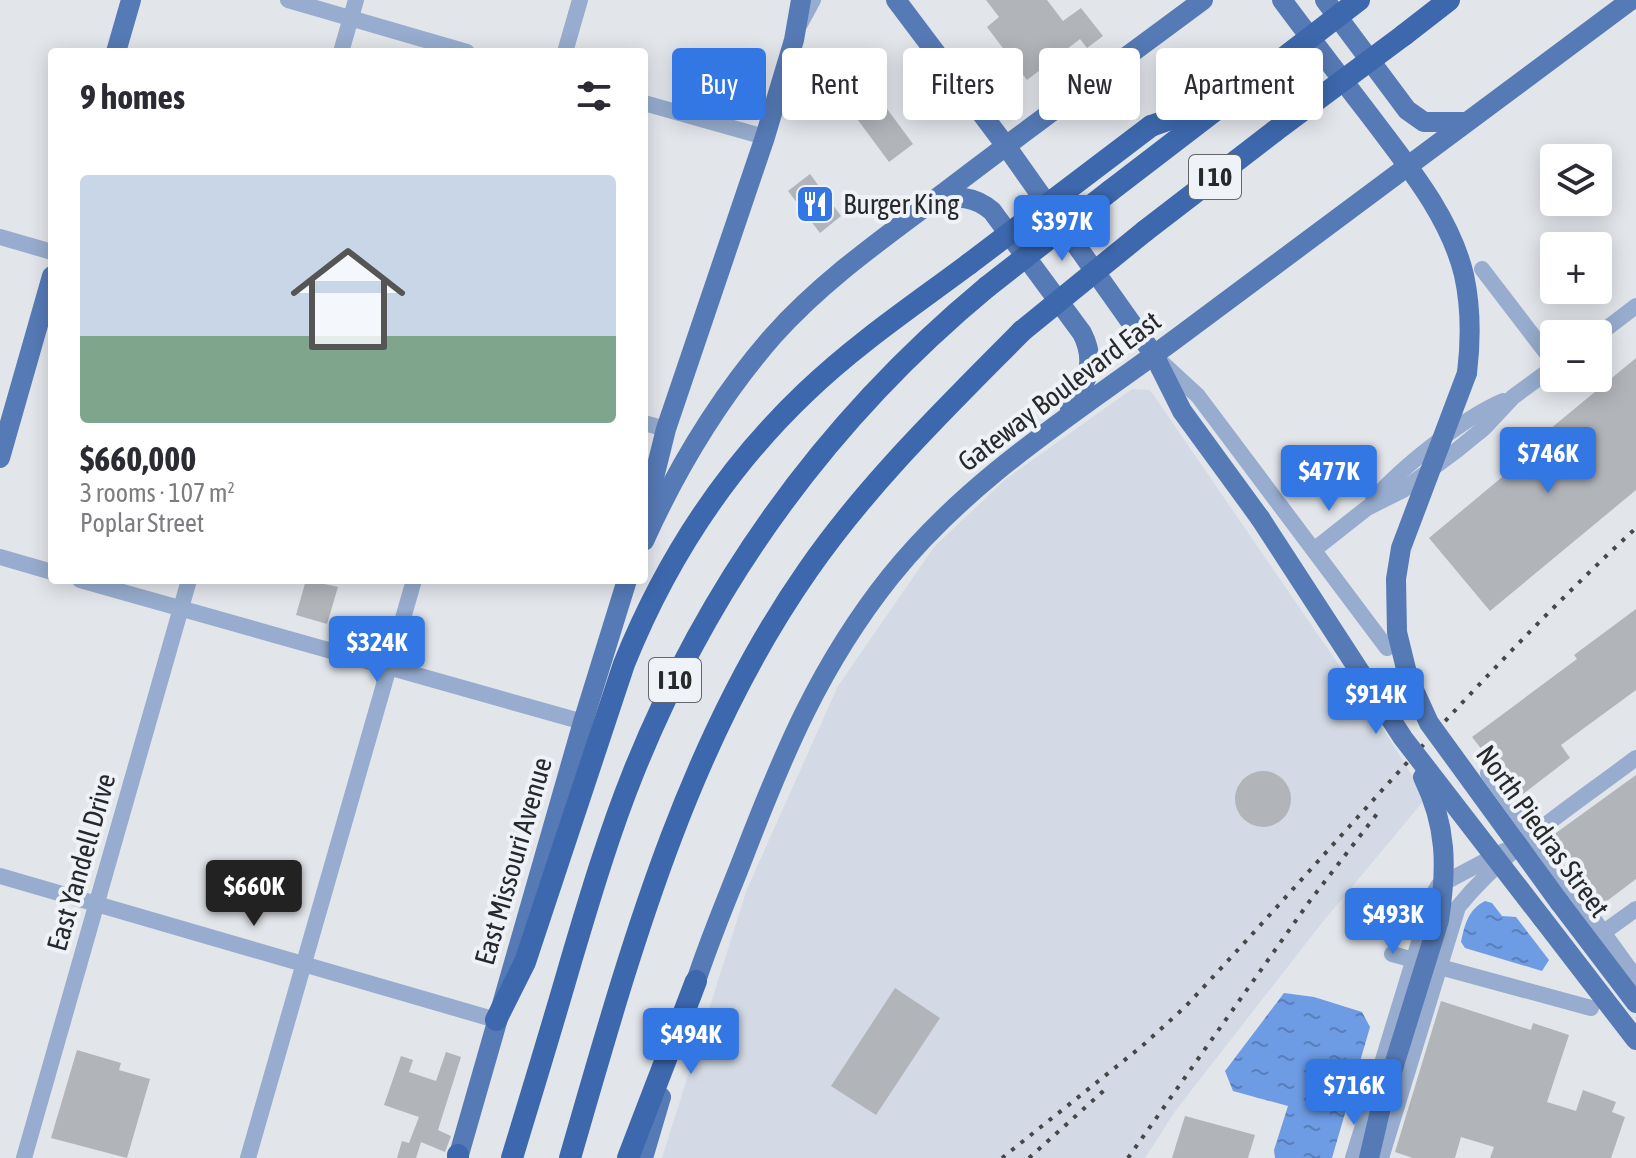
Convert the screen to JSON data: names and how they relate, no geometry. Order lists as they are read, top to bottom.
{
  "streets": {
    "highway": ["I 10"],
    "main road": ["Gateway Boulevard East", "North Piedras Street", "East Missouri Avenue"],
    "street": ["East Yandell Drive"]
  },
  "crossings": [
    ["Gateway Boulevard East", "North Piedras Street"]
  ],
  "places": {
    "restaurant": ["Burger King"]
  },
  "page": {
    "chip": [
      "Buy",
      "Rent",
      "Filters",
      "New",
      "Apartment"
    ],
    "heading": "9 homes",
    "map_buttons": ["+", "−"],
    "list": [
      {
        "name": "$660,000",
        "note": "3 rooms · 107 m² · Poplar Street"
      }
    ],
    "price": [
      "$397K",
      "$746K",
      "$477K",
      "$324K",
      "$914K",
      "$660K",
      "$493K",
      "$494K",
      "$716K"
    ]
  }
}
